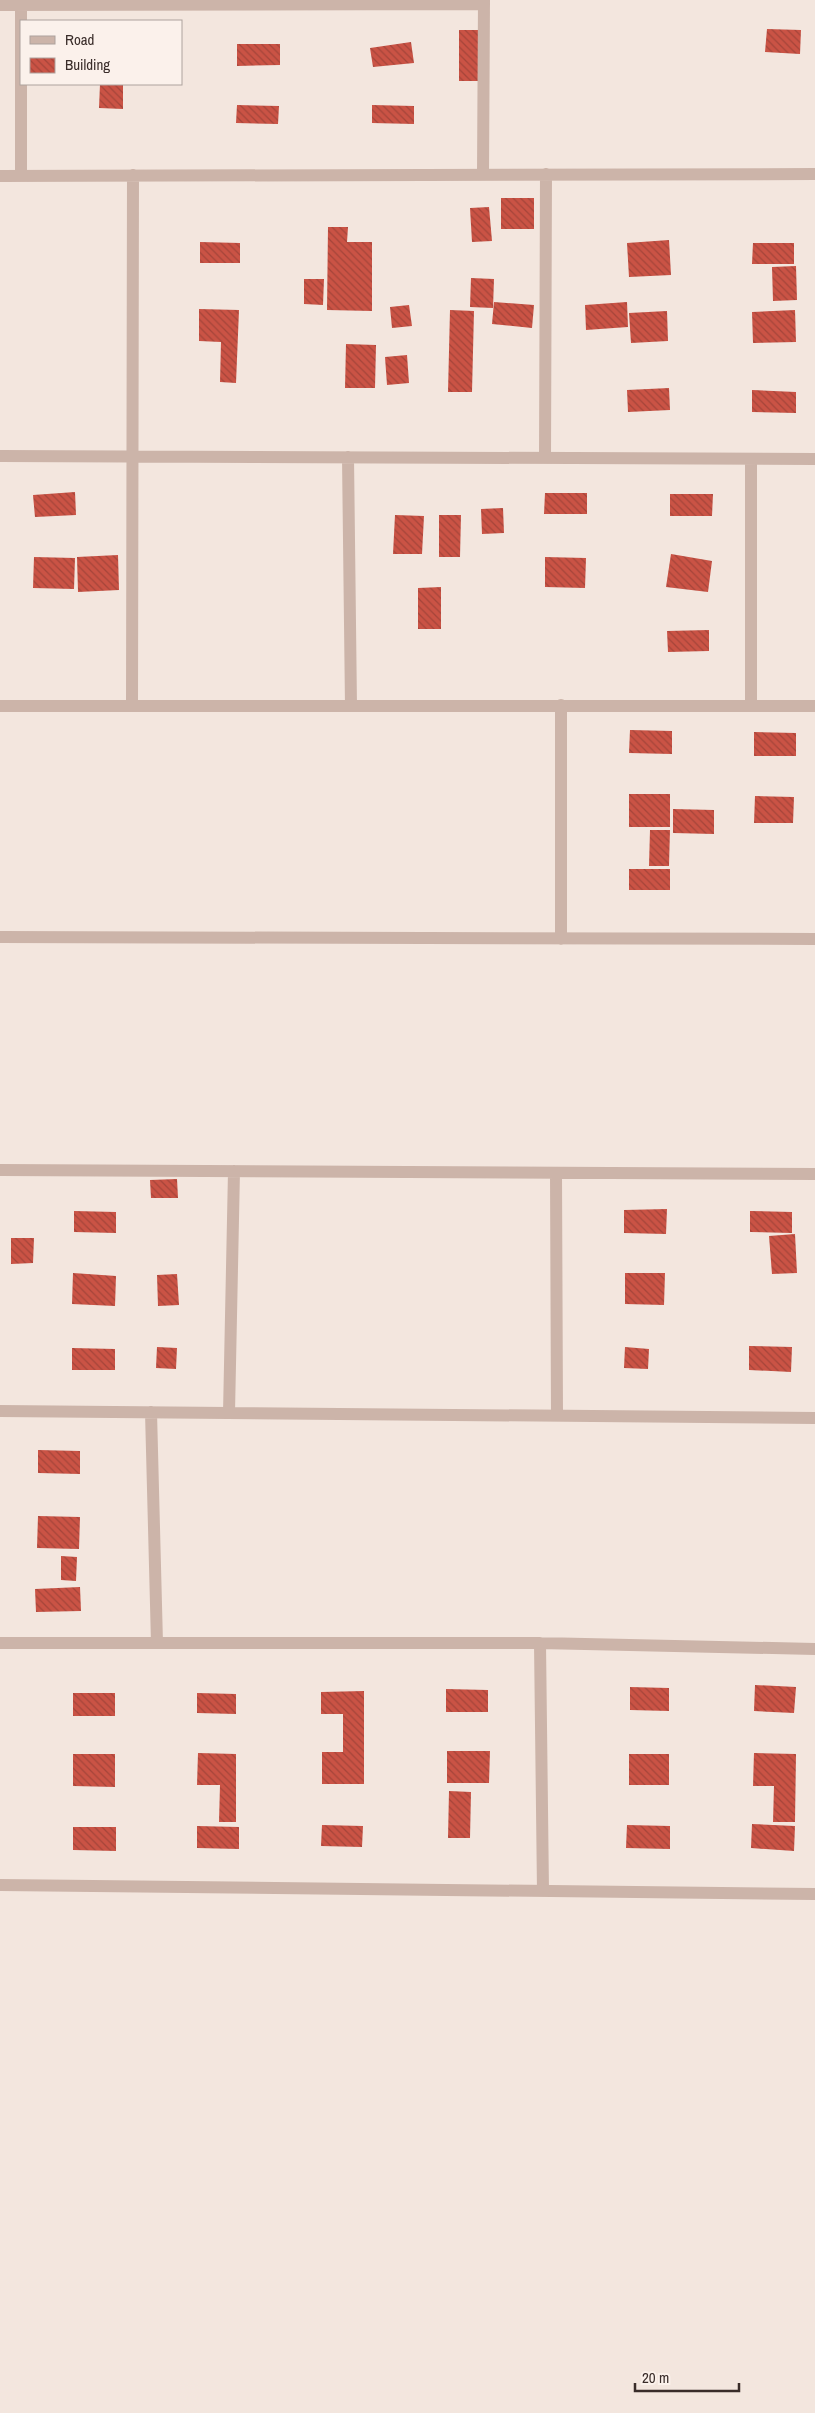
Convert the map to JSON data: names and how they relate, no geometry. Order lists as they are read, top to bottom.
{
  "legend": ["Road", "Building"],
  "scale_bar": "20 m"
}
